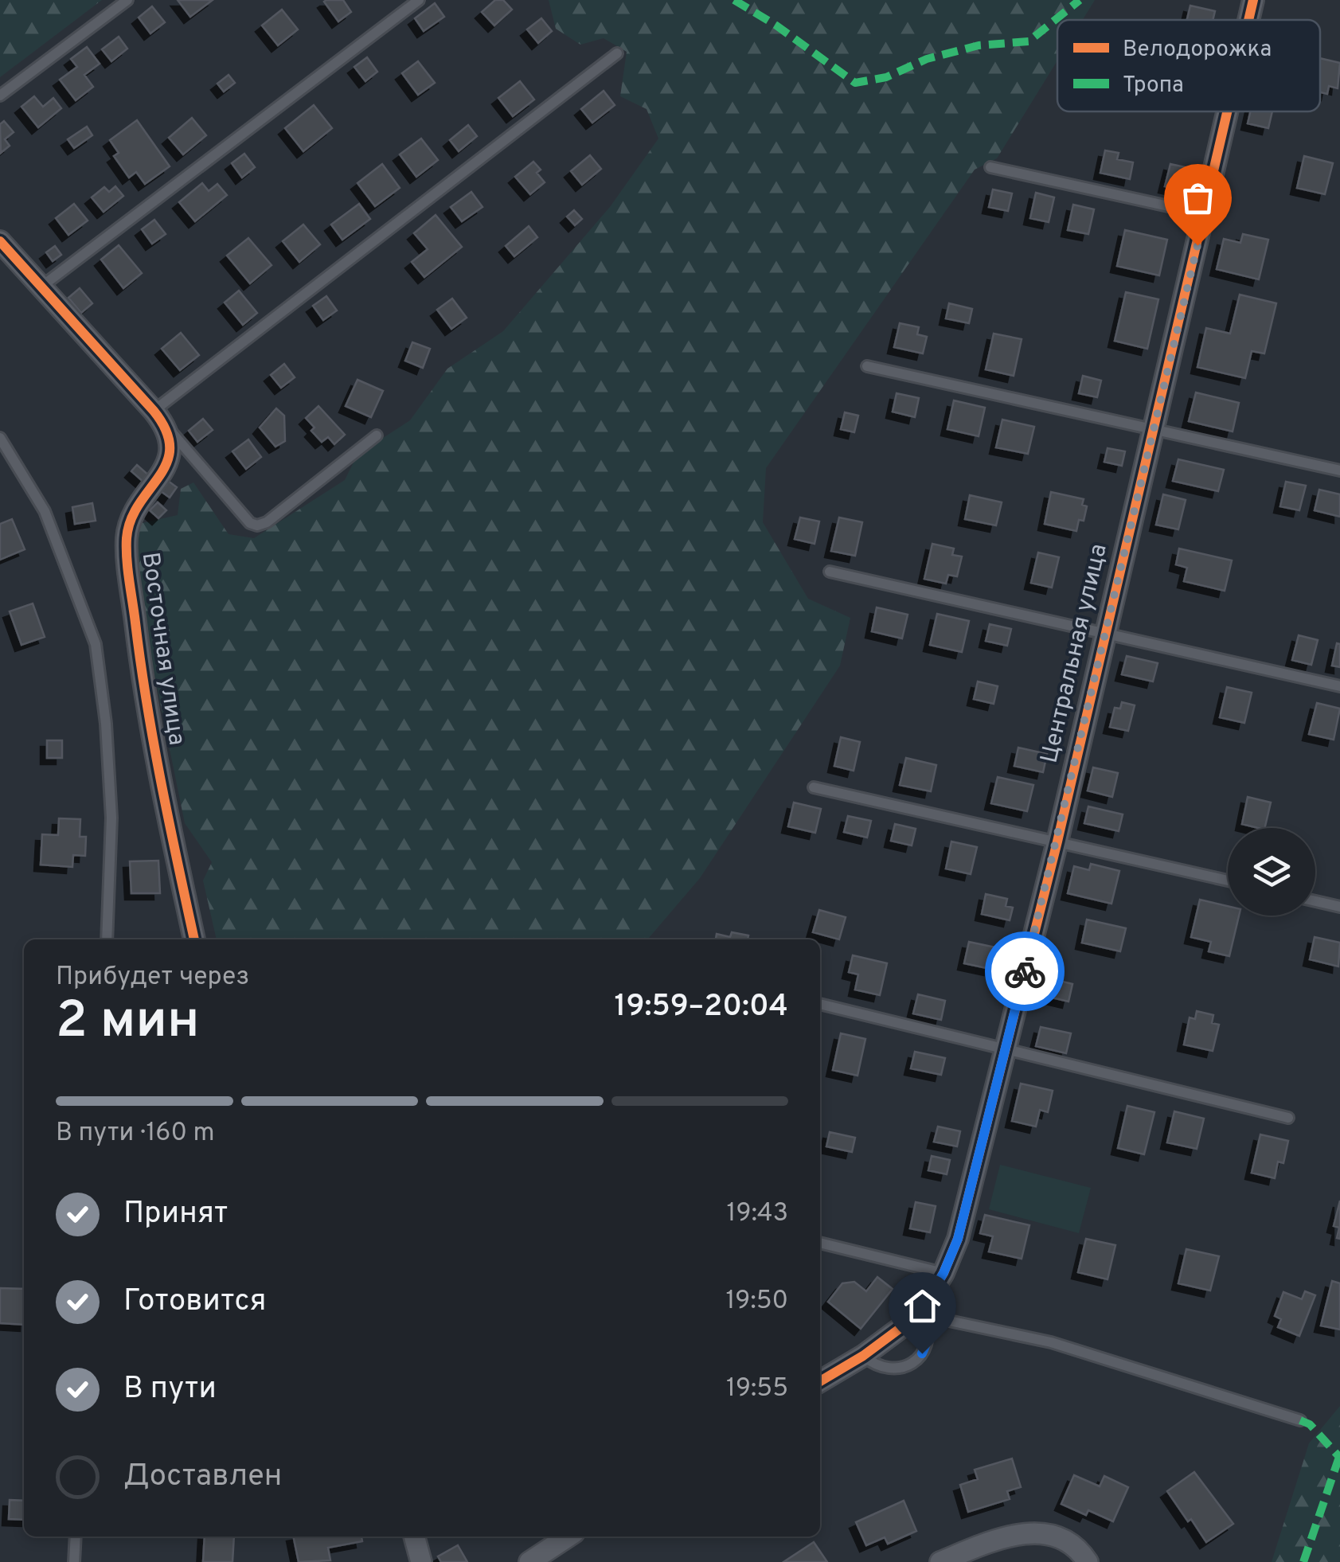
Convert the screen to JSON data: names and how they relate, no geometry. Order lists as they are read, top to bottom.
{
  "streets": {
    "street": ["Восточная улица", "Центральная улица"]
  },
  "legend": ["Велодорожка", "Тропа"],
  "page": {
    "heading": ["2 мин", "Прибудет через", "19:59–20:04"],
    "bar": "В пути · 160 m",
    "list": [
      ["Принят", "19:43"],
      ["Готовится", "19:50"],
      ["В пути", "19:55"],
      "Доставлен"
    ]
  }
}
